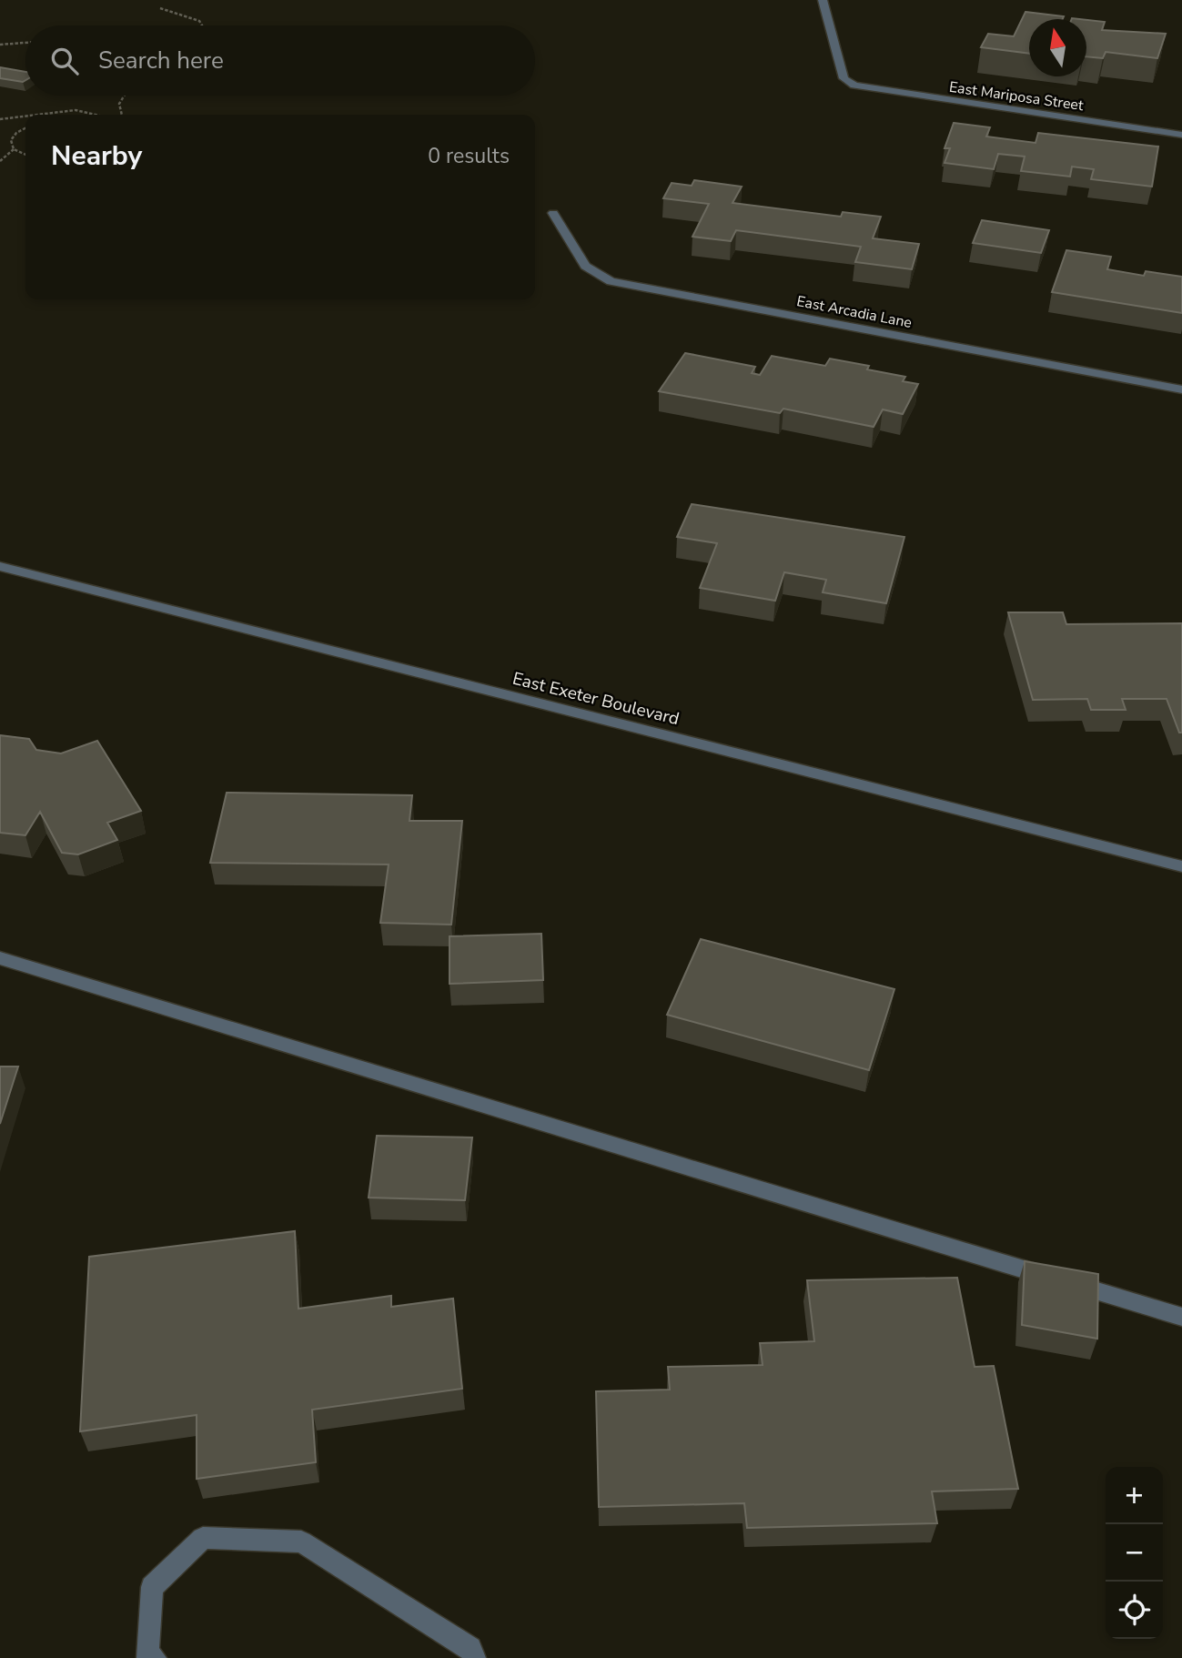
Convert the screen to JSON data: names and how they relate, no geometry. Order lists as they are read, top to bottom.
{
  "streets": {
    "street": ["East Mariposa Street", "East Arcadia Lane", "East Exeter Boulevard"]
  },
  "north": "top",
  "page": {
    "search": "Search here",
    "heading": ["Nearby", "0 results"],
    "map_buttons": ["+", "−"]
  }
}
